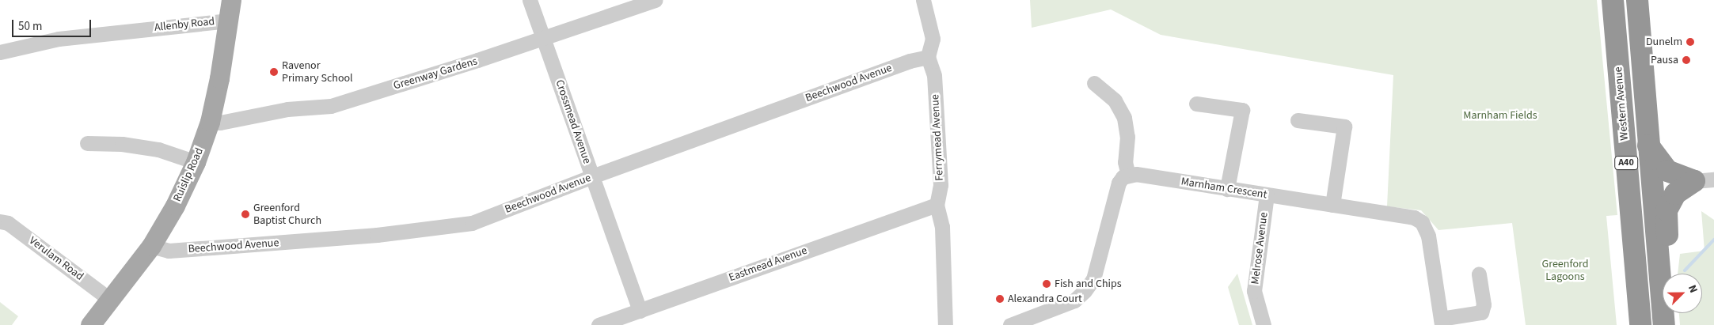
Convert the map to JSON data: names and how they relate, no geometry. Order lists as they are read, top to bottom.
{
  "streets": {
    "highway": ["Western Avenue", "A40"],
    "main road": ["Ruislip Road"],
    "street": [
      "Allenby Road",
      "Greenway Gardens",
      "Beechwood Avenue",
      "Crossmead Avenue",
      "Ferrymead Avenue",
      "Marnham Crescent",
      "Melrose Avenue",
      "Verulam Road",
      "Eastmead Avenue"
    ]
  },
  "crossings": [
    ["Allenby Road", "Ruislip Road"],
    ["Greenway Gardens", "Crossmead Avenue"],
    ["Greenway Gardens", "Ruislip Road"],
    ["Beechwood Avenue", "Crossmead Avenue"],
    ["Beechwood Avenue", "Ferrymead Avenue"],
    ["Beechwood Avenue", "Ruislip Road"],
    ["Crossmead Avenue", "Eastmead Avenue"],
    ["Ferrymead Avenue", "Eastmead Avenue"],
    ["Ruislip Road", "Verulam Road"],
    ["Marnham Crescent", "Melrose Avenue"]
  ],
  "parks": ["Marnham Fields", "Greenford Lagoons"],
  "places": [
    "Dunelm",
    "Pausa",
    "Ravenor Primary School",
    "Greenford Baptist Church",
    "Fish and Chips",
    "Alexandra Court"
  ],
  "scale_bar": "50 m",
  "north": "top right"
}
